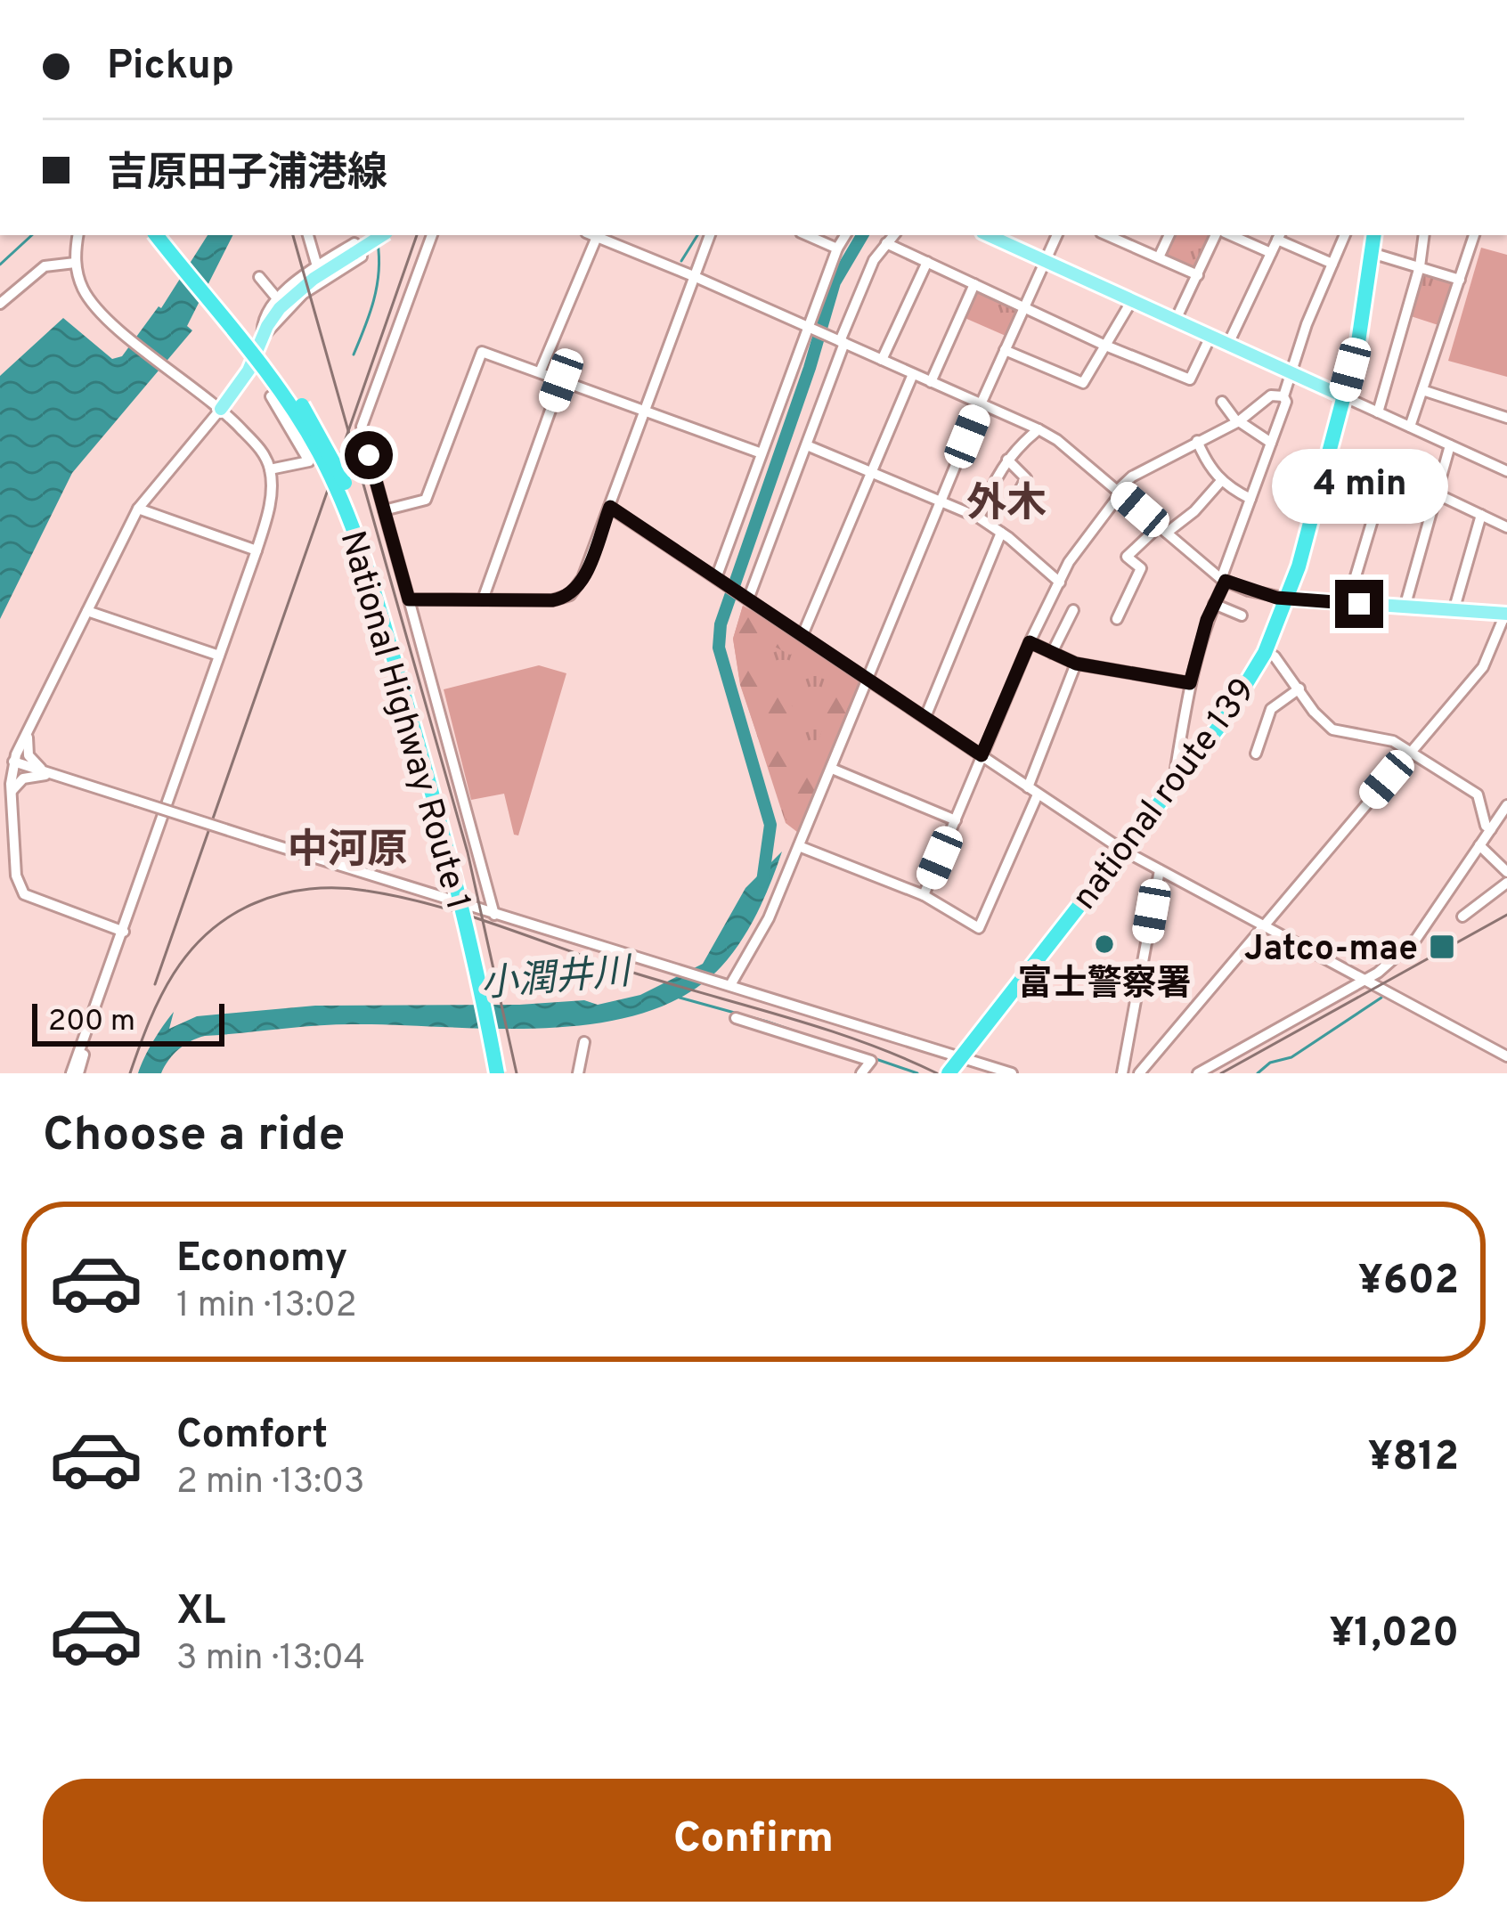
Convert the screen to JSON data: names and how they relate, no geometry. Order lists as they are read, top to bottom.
{
  "streets": {
    "highway": ["National Highway Route 1", "national route 139"]
  },
  "districts": ["外木", "中河原"],
  "water": ["小潤井川"],
  "places": {
    "other": ["富士警察署"],
    "transit": ["Jatco-mae"]
  },
  "scale_bar": "200 m",
  "page": {
    "banner": ["Pickup", "吉原田子浦港線"],
    "bubble": "4 min",
    "scale": "200 m",
    "heading": "Choose a ride",
    "list": [
      {
        "name": "Economy",
        "note": "1 min · 13:02",
        "value": "¥602"
      },
      {
        "name": "Comfort",
        "note": "2 min · 13:03",
        "value": "¥812"
      },
      {
        "name": "XL",
        "note": "3 min · 13:04",
        "value": "¥1,020"
      }
    ],
    "buttons": "Confirm"
  }
}
